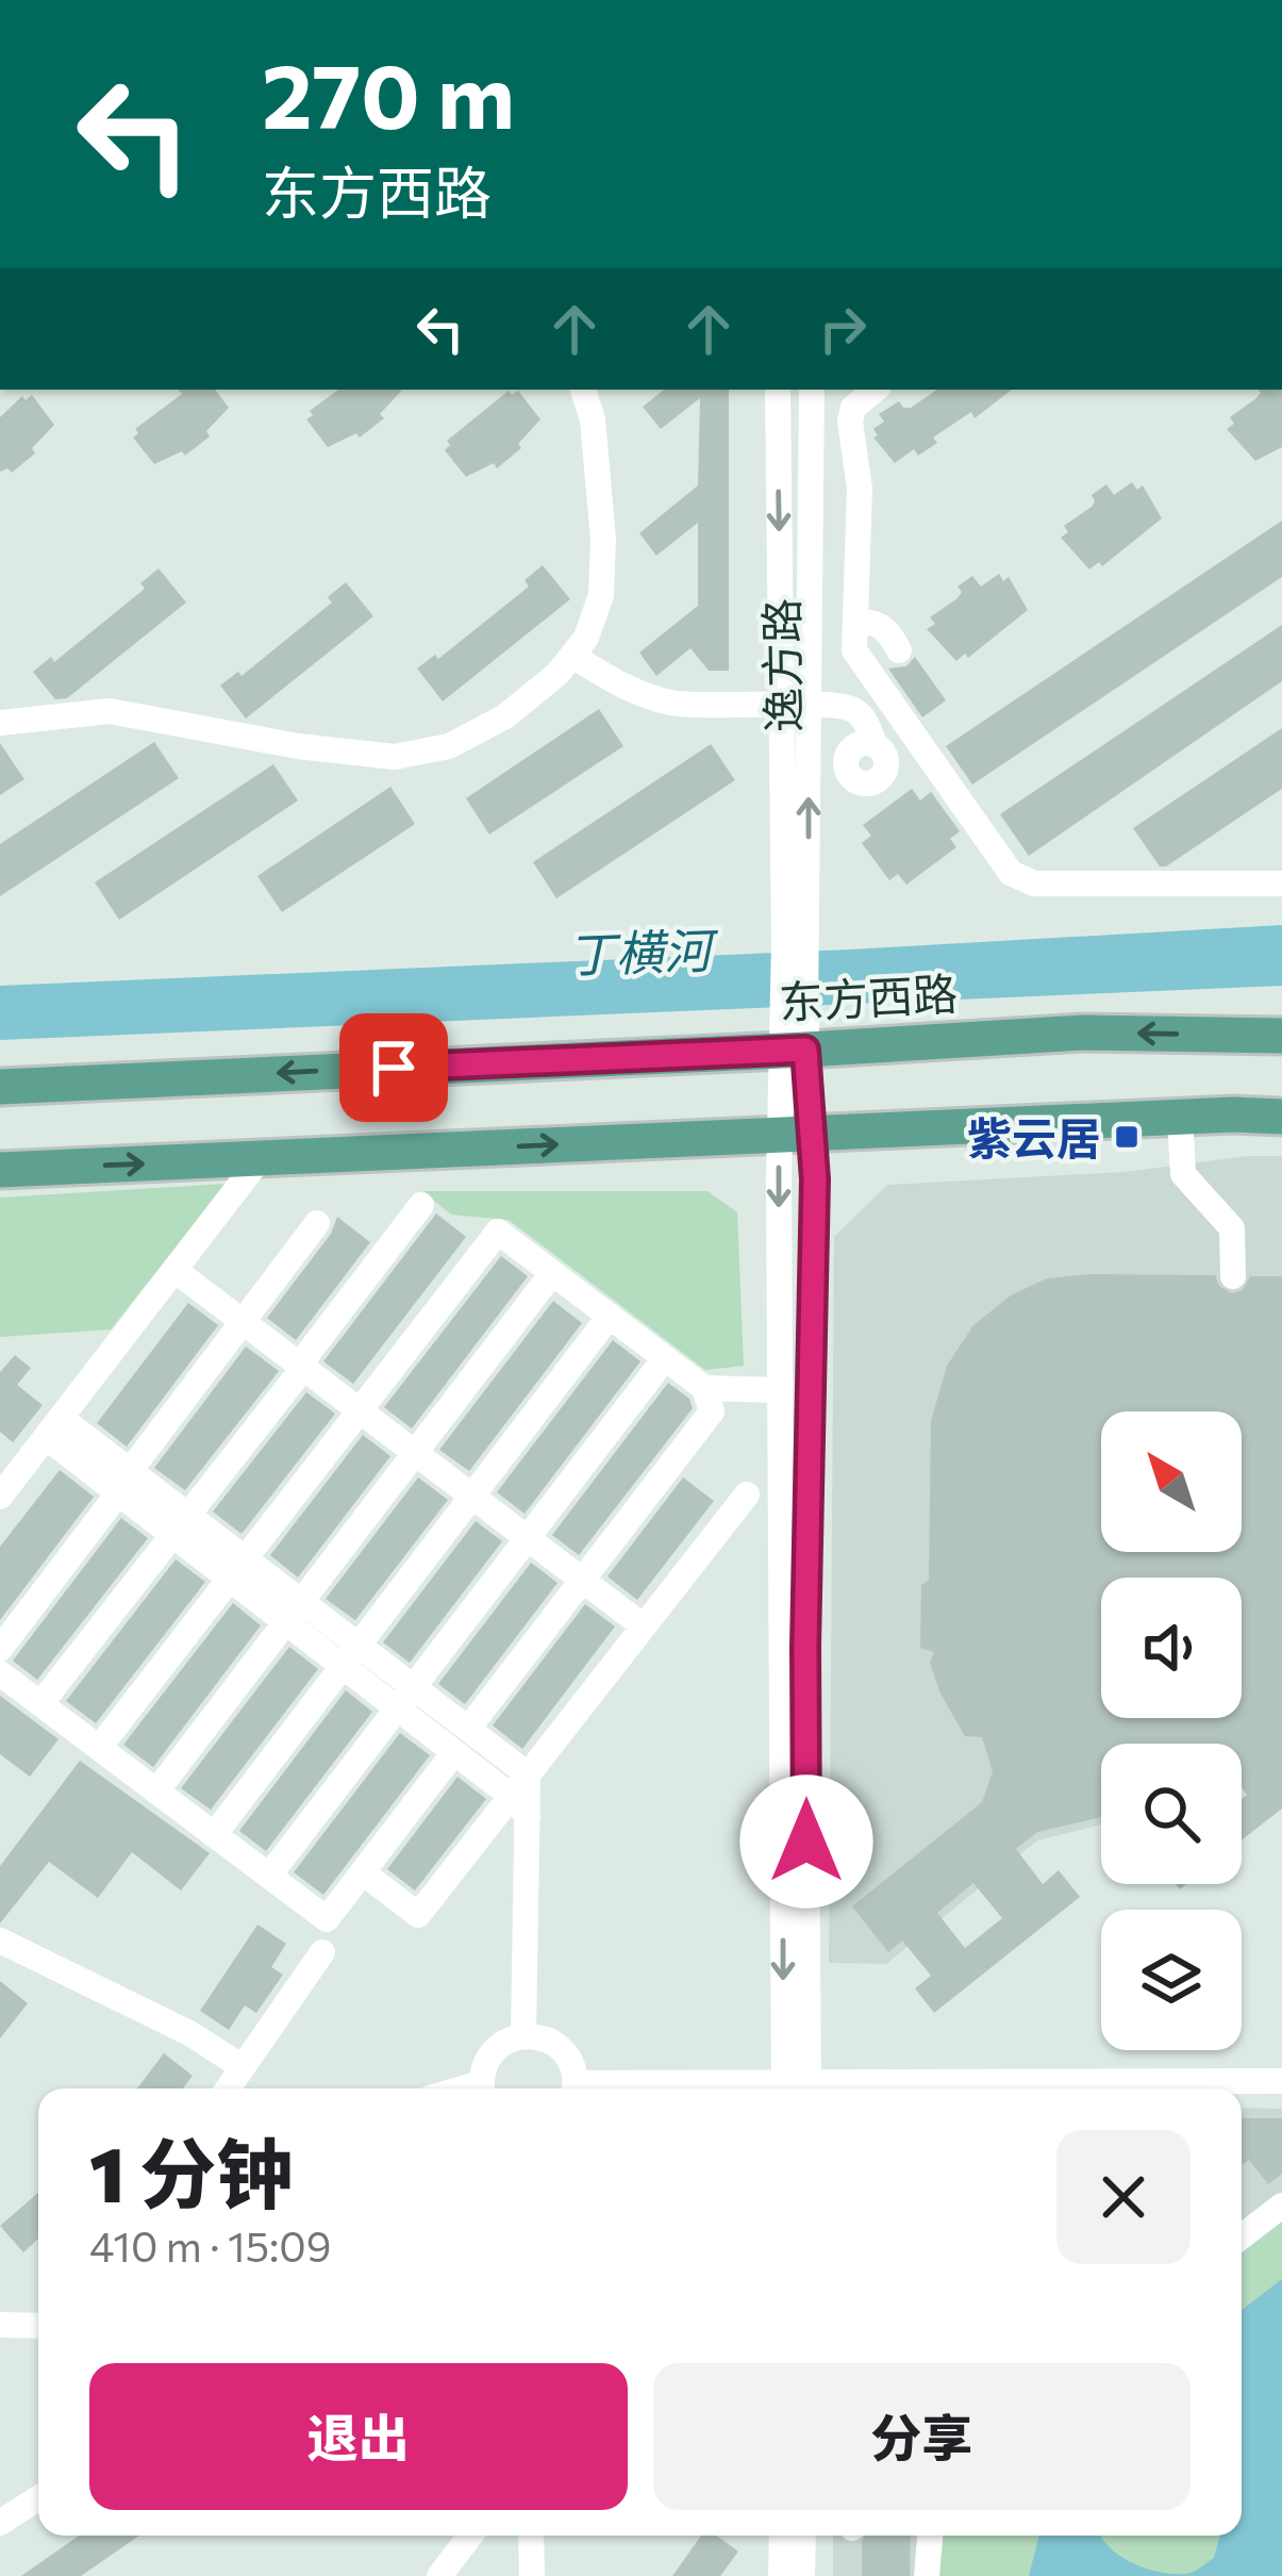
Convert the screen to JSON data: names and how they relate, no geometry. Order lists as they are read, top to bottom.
{
  "streets": {
    "main road": ["东方西路"],
    "street": ["逸方路"]
  },
  "water": ["丁横河"],
  "places": {
    "transit": ["紫云居"]
  },
  "north": "top left",
  "page": {
    "turn": ["270 m", "东方西路"],
    "heading": ["1 分钟", "410 m · 15:09"],
    "buttons": ["退出", "分享"]
  }
}
